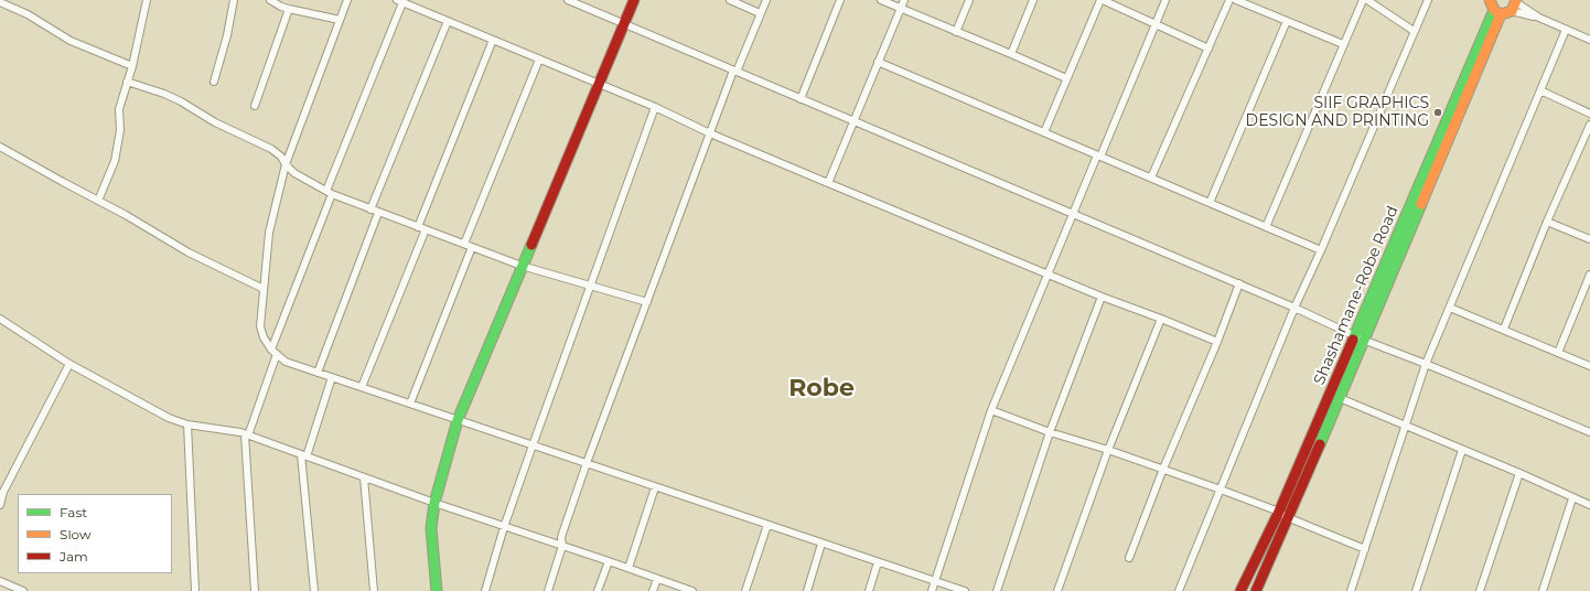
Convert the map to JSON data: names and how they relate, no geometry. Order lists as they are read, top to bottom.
{
  "streets": {
    "main road": ["Shashamane-Robe Road"]
  },
  "districts": ["Robe"],
  "places": ["SIIF GRAPHICS DESIGN AND PRINTING"],
  "legend": ["Fast", "Slow", "Jam"]
}
